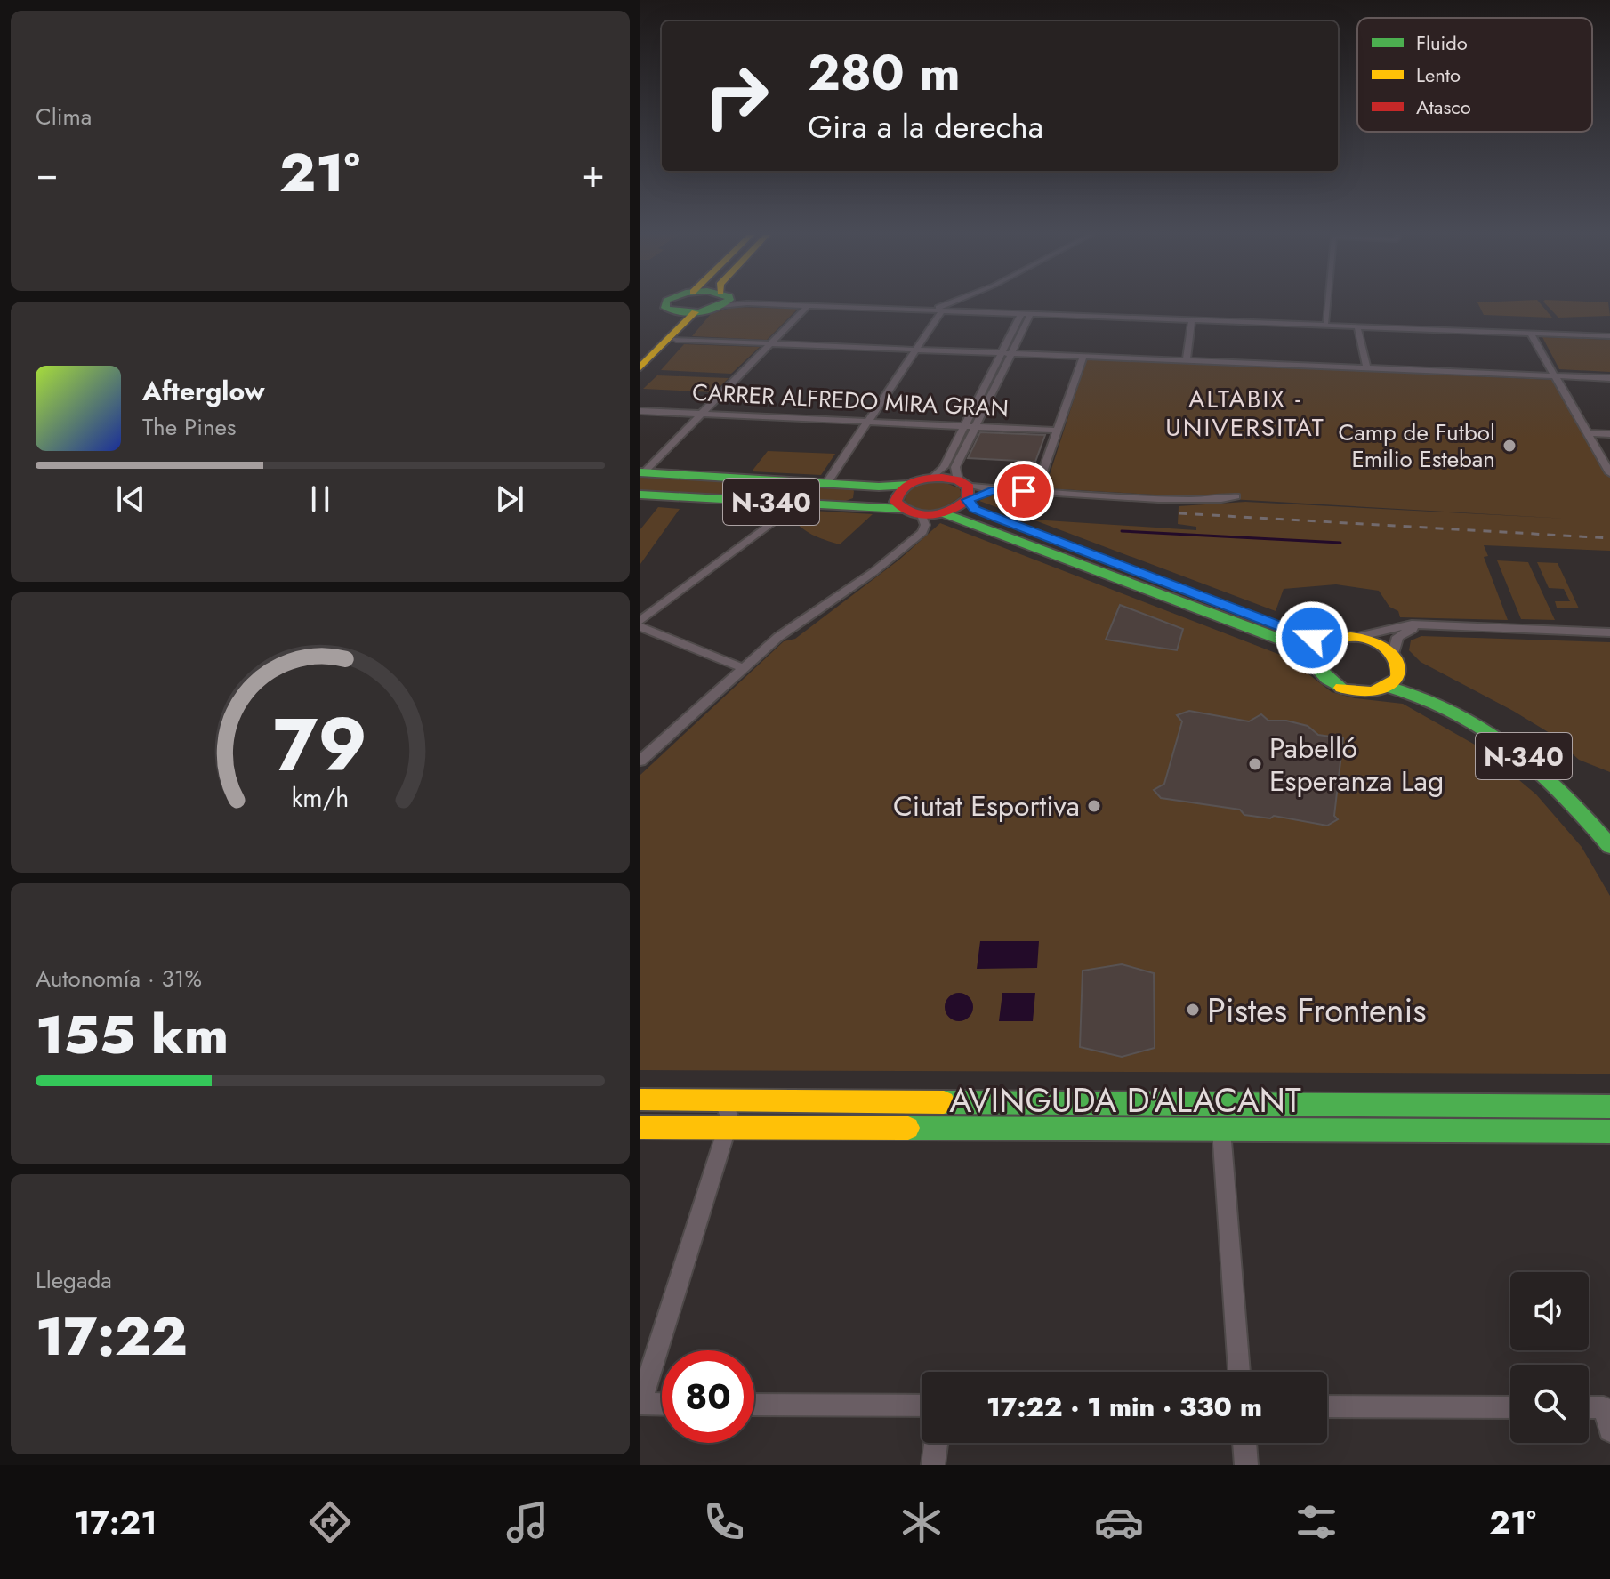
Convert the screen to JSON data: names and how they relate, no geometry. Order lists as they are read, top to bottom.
{
  "streets": {
    "main road": ["N-340", "AVINGUDA D'ALACANT"],
    "street": ["CARRER ALFREDO MIRA GRAN"]
  },
  "districts": ["ALTABIX - UNIVERSITAT"],
  "places": [
    "Camp de Futbol Emilio Esteban",
    "Pabelló Esperanza Lag",
    "Ciutat Esportiva",
    "Pistes Frontenis"
  ],
  "legend": ["Fluido", "Lento", "Atasco"],
  "page": {
    "tile": [
      "Clima",
      ["Autonomía · 31%", "155 km"],
      ["Llegada", "17:22"]
    ],
    "turn": ["280 m", "Gira a la derecha"],
    "heat": ["−", "21°", "+"],
    "song": ["Afterglow", "The Pines"],
    "limit": "80",
    "trip": "17:22 · 1 min · 330 m",
    "tabs": ["17:21", "21°"],
    "gauge": ["79", "km/h"]
  }
}
